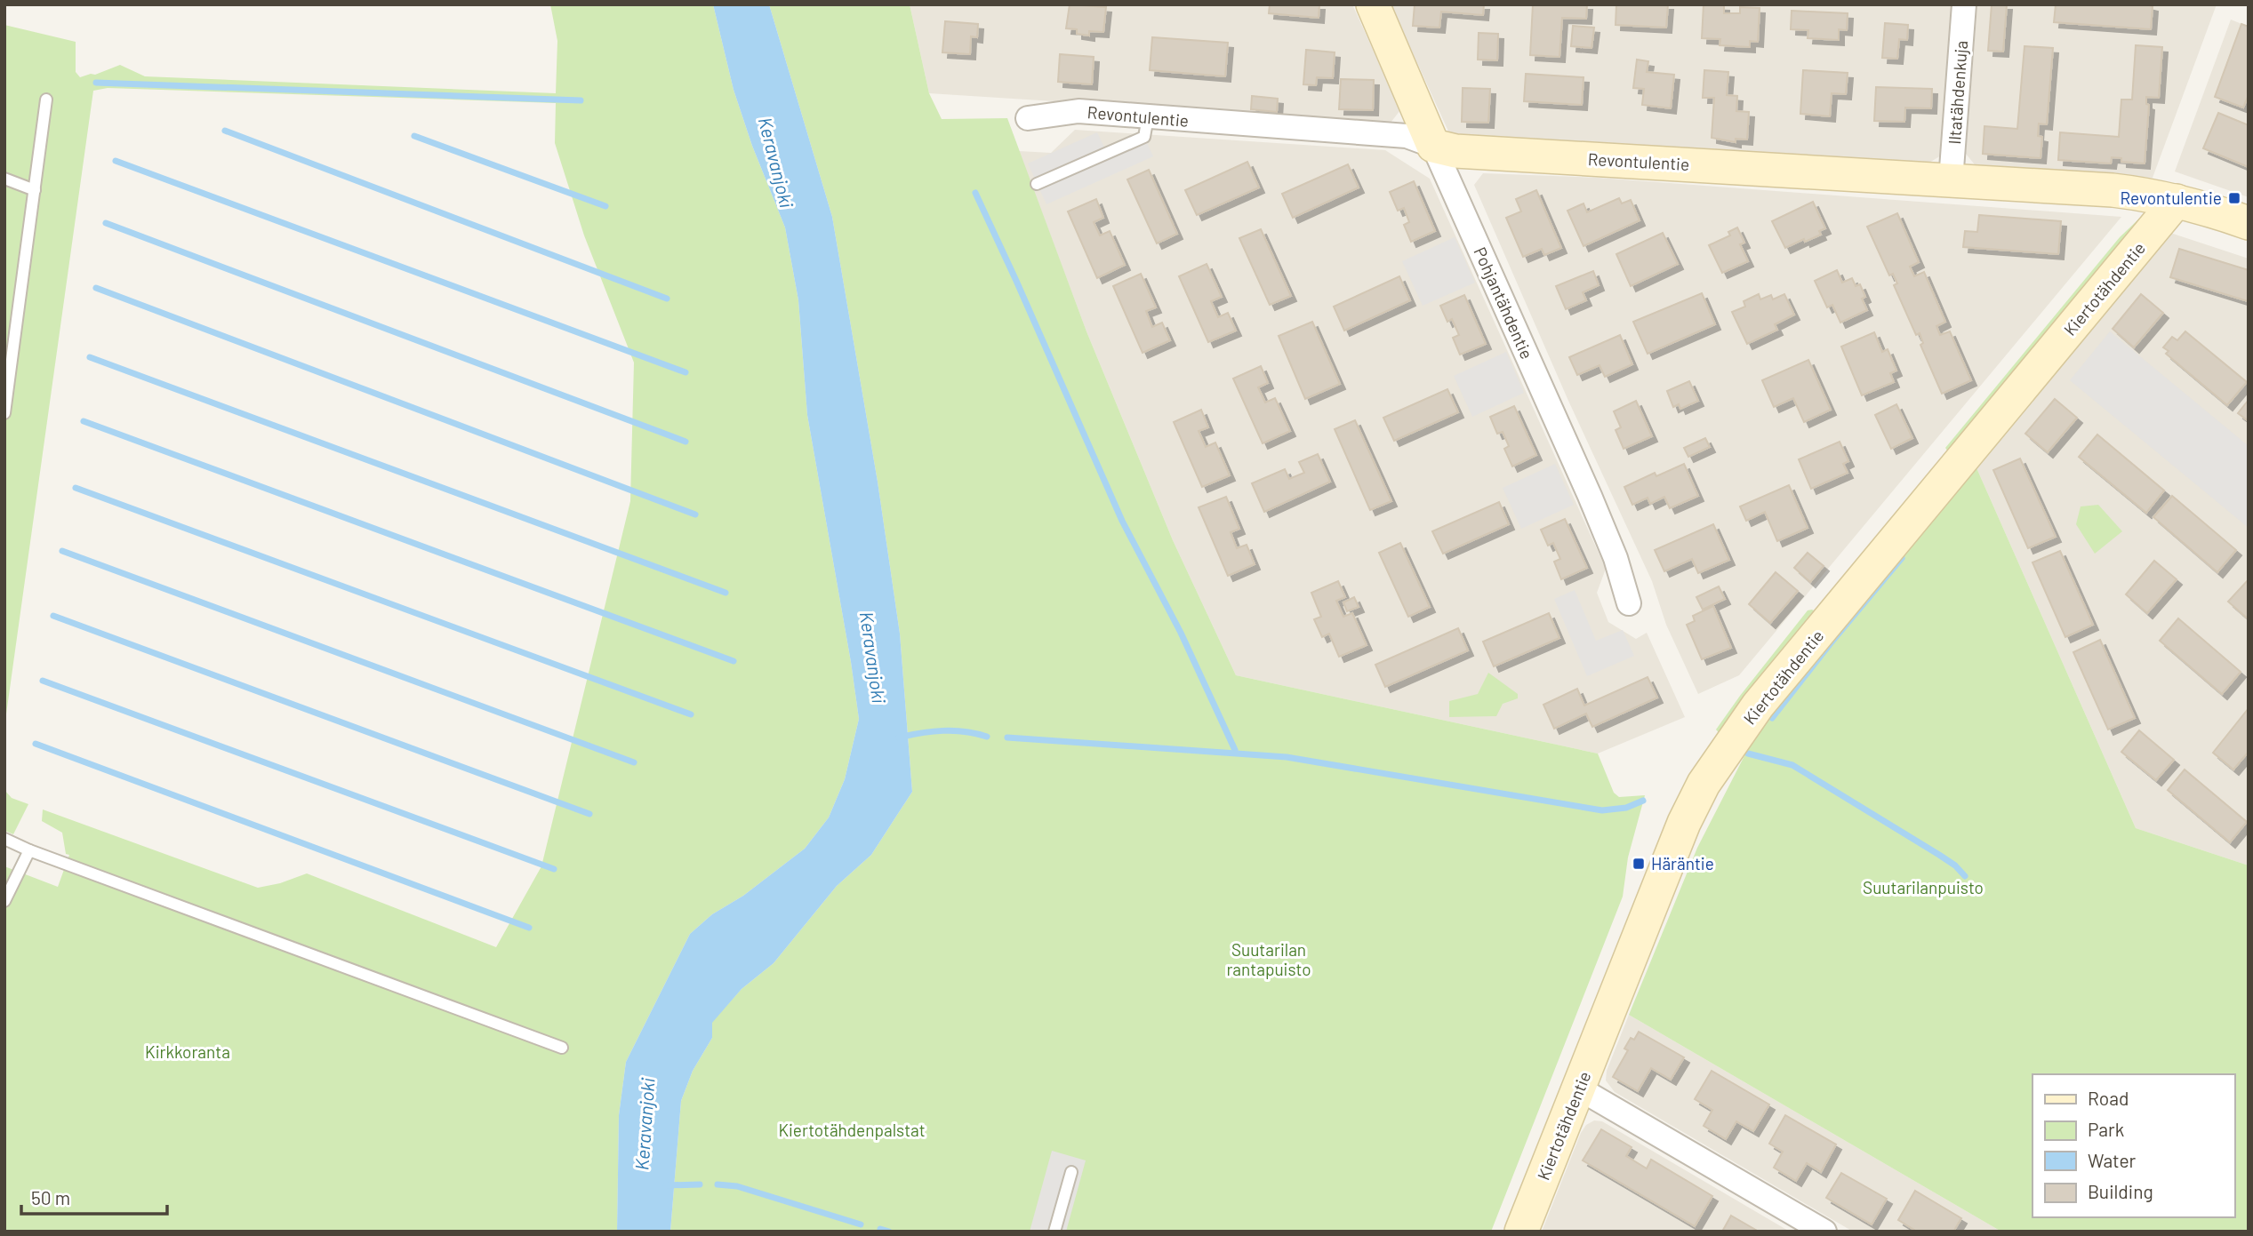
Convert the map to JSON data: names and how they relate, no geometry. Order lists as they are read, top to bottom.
{
  "streets": {
    "street": [
      "Iltatähdenkuja",
      "Revontulentie",
      "Kiertotähdentie",
      "Pohjantähdentie"
    ]
  },
  "crossings": [
    ["Iltatähdenkuja", "Revontulentie"],
    ["Revontulentie", "Kiertotähdentie"],
    ["Revontulentie", "Pohjantähdentie"]
  ],
  "water": ["Keravanjoki"],
  "parks": [
    "Suutarilanpuisto",
    "Suutarilan rantapuisto",
    "Kirkkoranta",
    "Kiertotähdenpalstat"
  ],
  "places": {
    "transit": ["Revontulentie", "Häräntie"]
  },
  "legend": [
    "Road",
    "Park",
    "Water",
    "Building"
  ],
  "scale_bar": "50 m"
}
